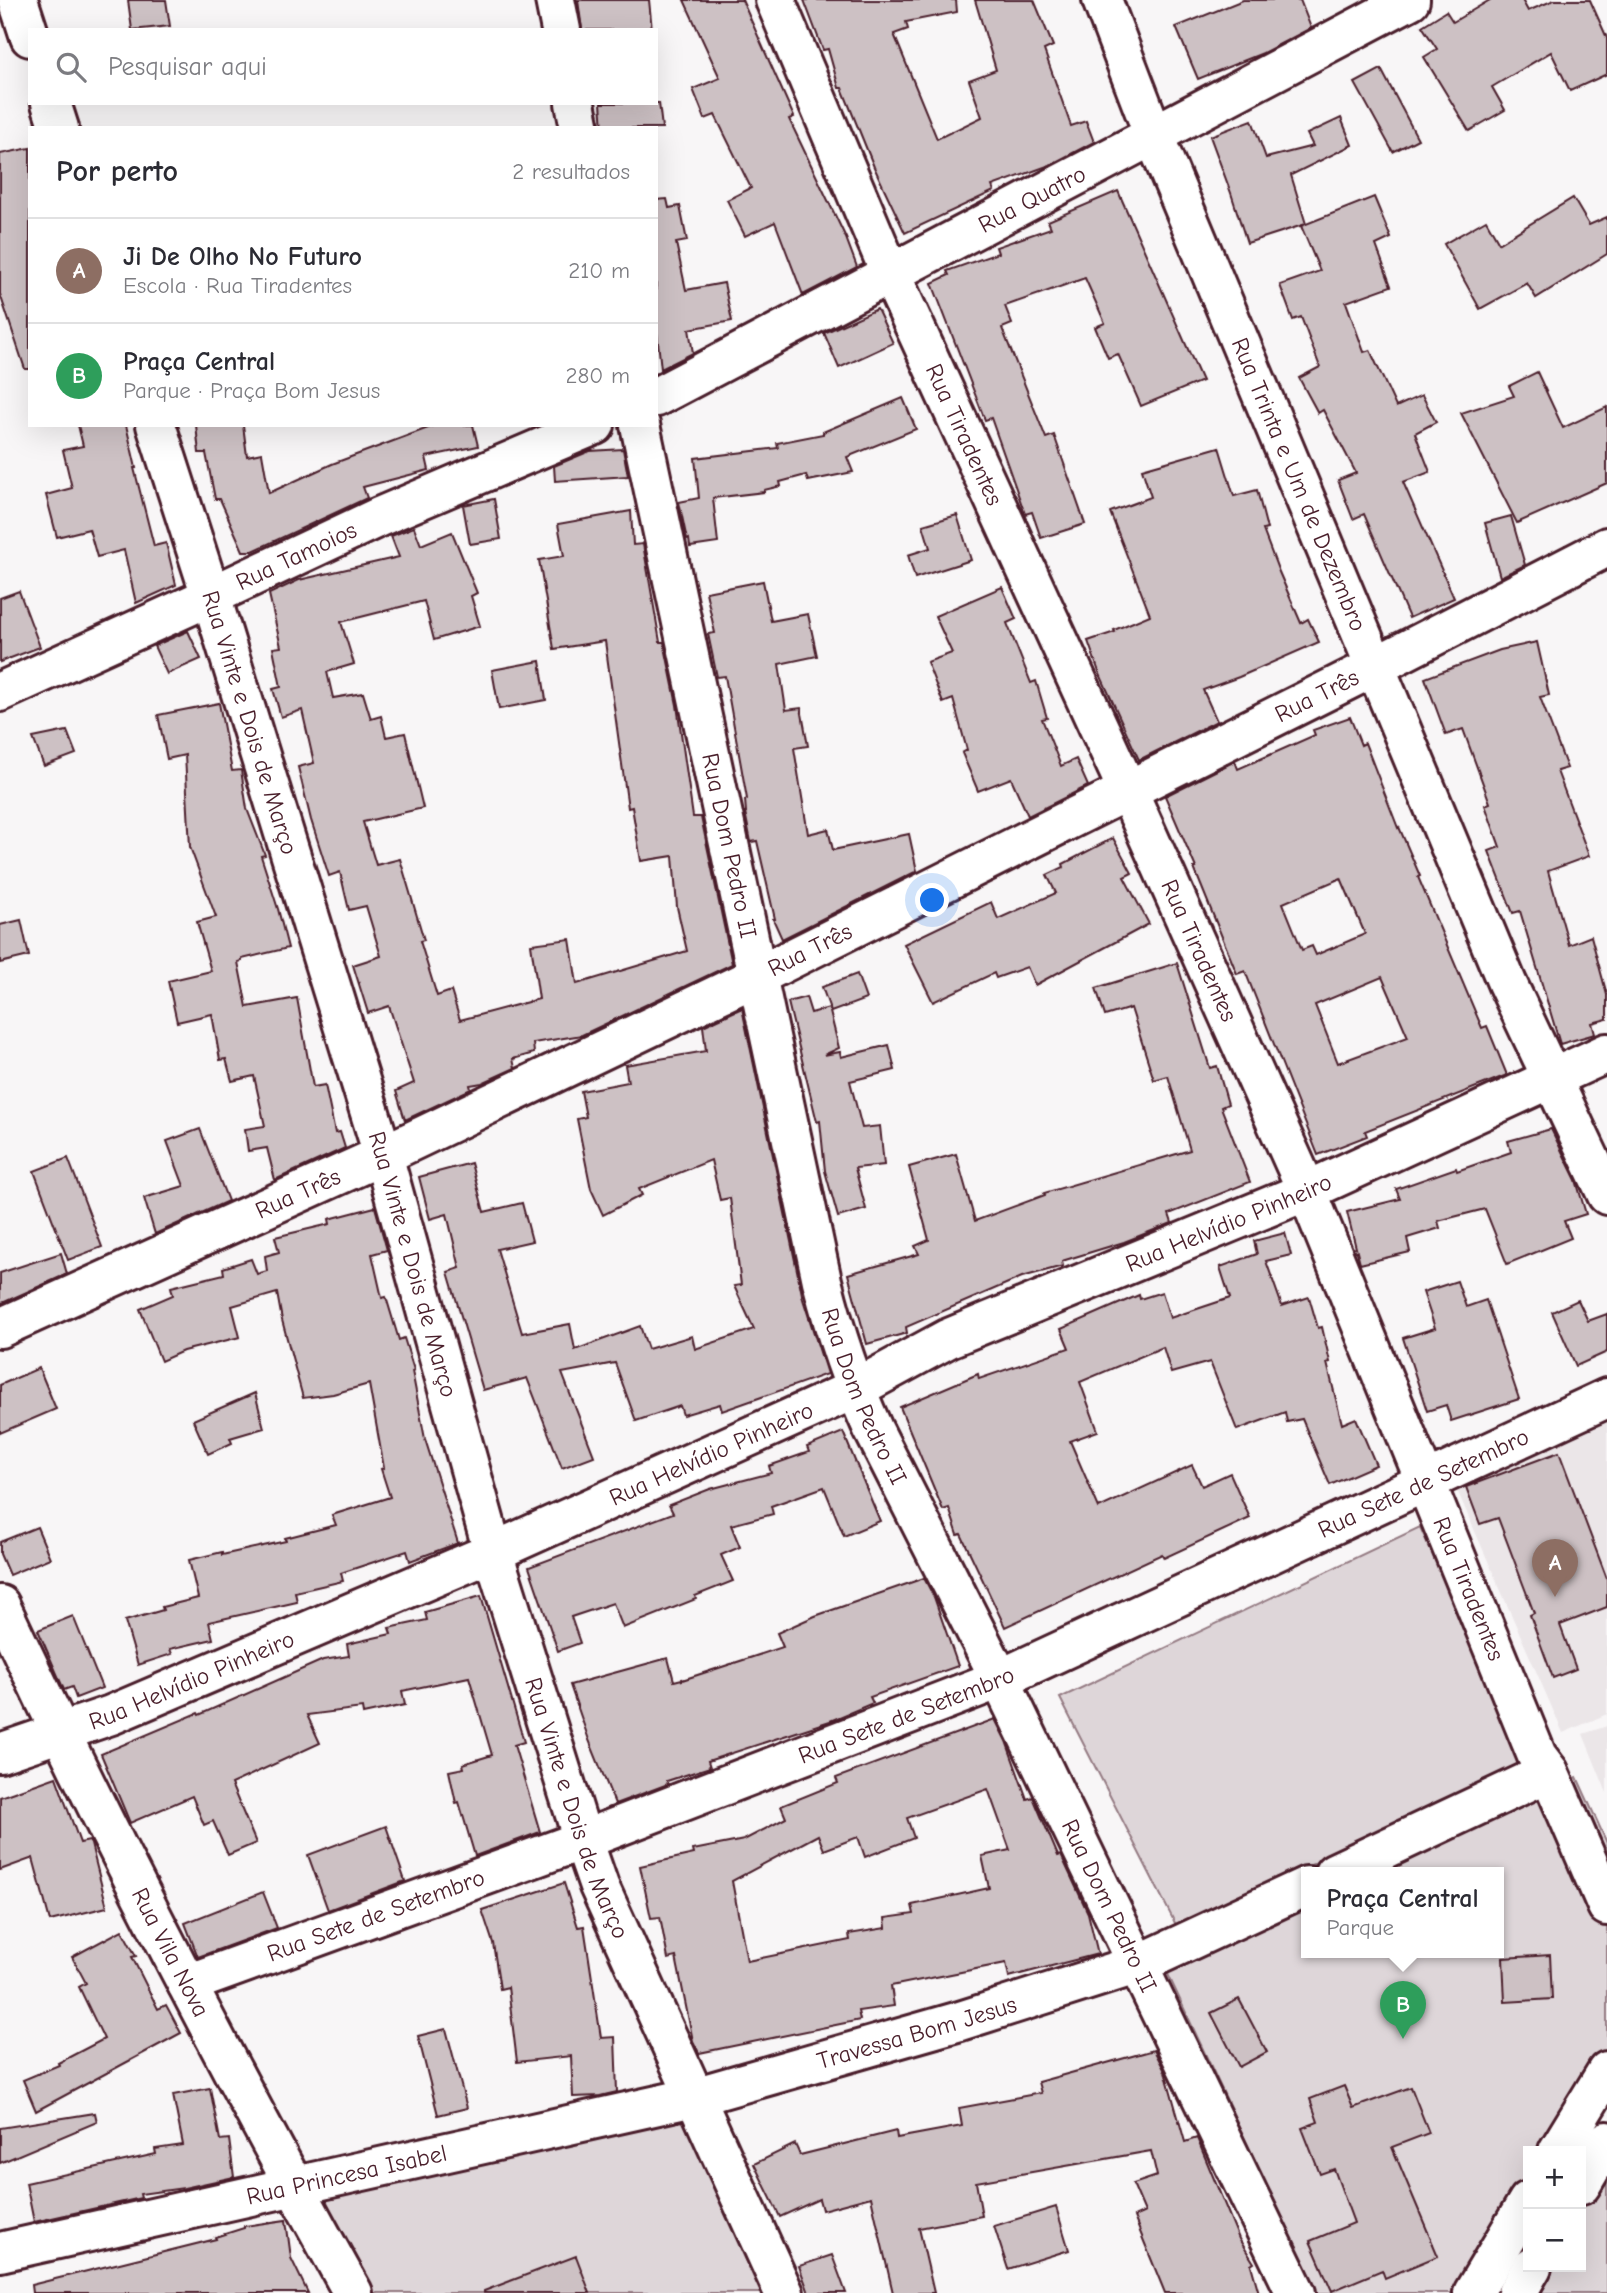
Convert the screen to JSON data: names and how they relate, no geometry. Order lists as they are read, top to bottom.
{
  "streets": {
    "street": [
      "Rua Quatro",
      "Rua Tiradentes",
      "Rua Trinta e Um de Dezembro",
      "Rua Tamoios",
      "Rua Três",
      "Rua Vinte e Dois de Março",
      "Rua Dom Pedro II",
      "Rua Helvídio Pinheiro",
      "Rua Sete de Setembro",
      "Rua Vila Nova",
      "Travessa Bom Jesus",
      "Rua Princesa Isabel"
    ]
  },
  "crossings": [
    ["Rua Quatro", "Rua Tiradentes"],
    ["Rua Quatro", "Rua Trinta e Um de Dezembro"],
    ["Rua Tiradentes", "Rua Três"],
    ["Rua Tiradentes", "Rua Helvídio Pinheiro"],
    ["Rua Tiradentes", "Rua Sete de Setembro"],
    ["Rua Trinta e Um de Dezembro", "Rua Três"],
    ["Rua Trinta e Um de Dezembro", "Rua Helvídio Pinheiro"],
    ["Rua Tamoios", "Rua Vinte e Dois de Março"],
    ["Rua Três", "Rua Vinte e Dois de Março"],
    ["Rua Três", "Rua Dom Pedro II"],
    ["Rua Vinte e Dois de Março", "Rua Helvídio Pinheiro"],
    ["Rua Vinte e Dois de Março", "Rua Sete de Setembro"],
    ["Rua Vinte e Dois de Março", "Travessa Bom Jesus"],
    ["Rua Vinte e Dois de Março", "Rua Princesa Isabel"],
    ["Rua Dom Pedro II", "Rua Helvídio Pinheiro"],
    ["Rua Dom Pedro II", "Rua Sete de Setembro"],
    ["Rua Dom Pedro II", "Travessa Bom Jesus"],
    ["Rua Helvídio Pinheiro", "Rua Vila Nova"],
    ["Rua Sete de Setembro", "Rua Vila Nova"],
    ["Rua Vila Nova", "Rua Princesa Isabel"],
    ["Travessa Bom Jesus", "Rua Princesa Isabel"]
  ],
  "page": {
    "search": "Pesquisar aqui",
    "heading": ["Por perto", "2 resultados"],
    "list": [
      {
        "mark": "A",
        "name": "Ji De Olho No Futuro",
        "note": "Escola · Rua Tiradentes",
        "value": "210 m"
      },
      {
        "mark": "B",
        "name": "Praça Central",
        "note": "Parque · Praça Bom Jesus",
        "value": "280 m"
      }
    ],
    "pins": ["A", "B"],
    "popup": ["Praça Central", "Parque"],
    "map_buttons": ["+", "−"]
  }
}
